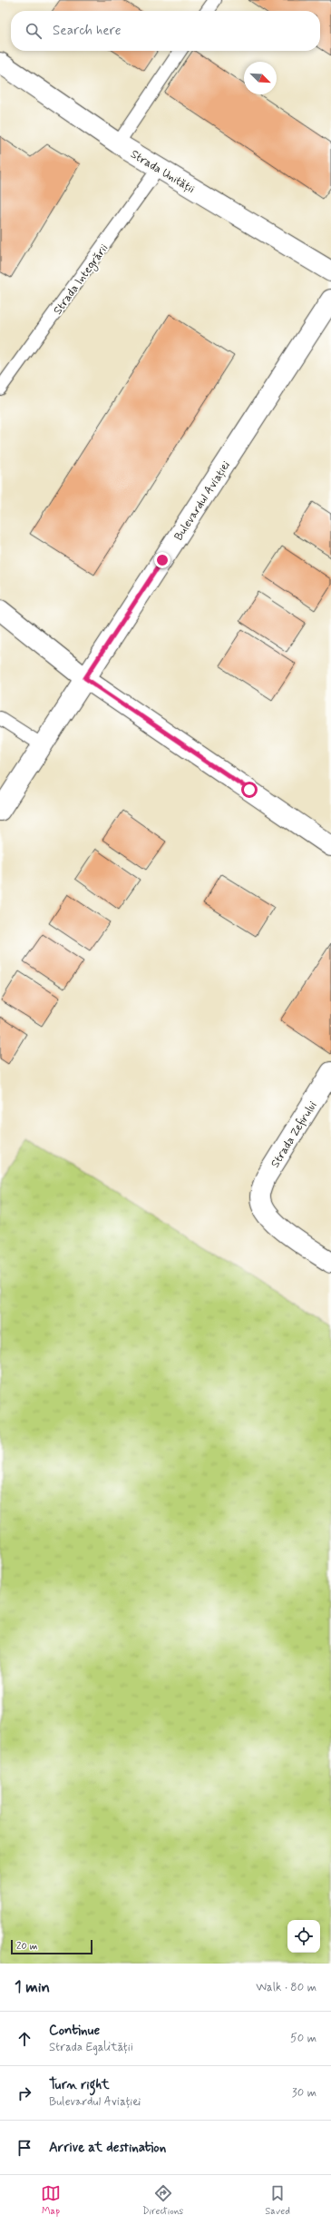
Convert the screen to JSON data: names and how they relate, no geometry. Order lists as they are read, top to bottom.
{
  "streets": {
    "street": ["Strada Unității", "Bulevardul Aviației", "Strada Zefirului"],
    "lane": ["Strada Integrării"]
  },
  "crossings": [
    ["Strada Unității", "Strada Integrării"]
  ],
  "scale_bar": "20 m",
  "north": "bottom right",
  "page": {
    "search": "Search here",
    "scale": "20 m",
    "heading": ["1 min", "Walk · 80 m"],
    "list": [
      ["Continue", "Strada Egalității", "50 m"],
      ["Turn right", "Bulevardul Aviației", "30 m"],
      "Arrive at destination"
    ],
    "nav": ["Map", "Directions", "Saved"]
  }
}
